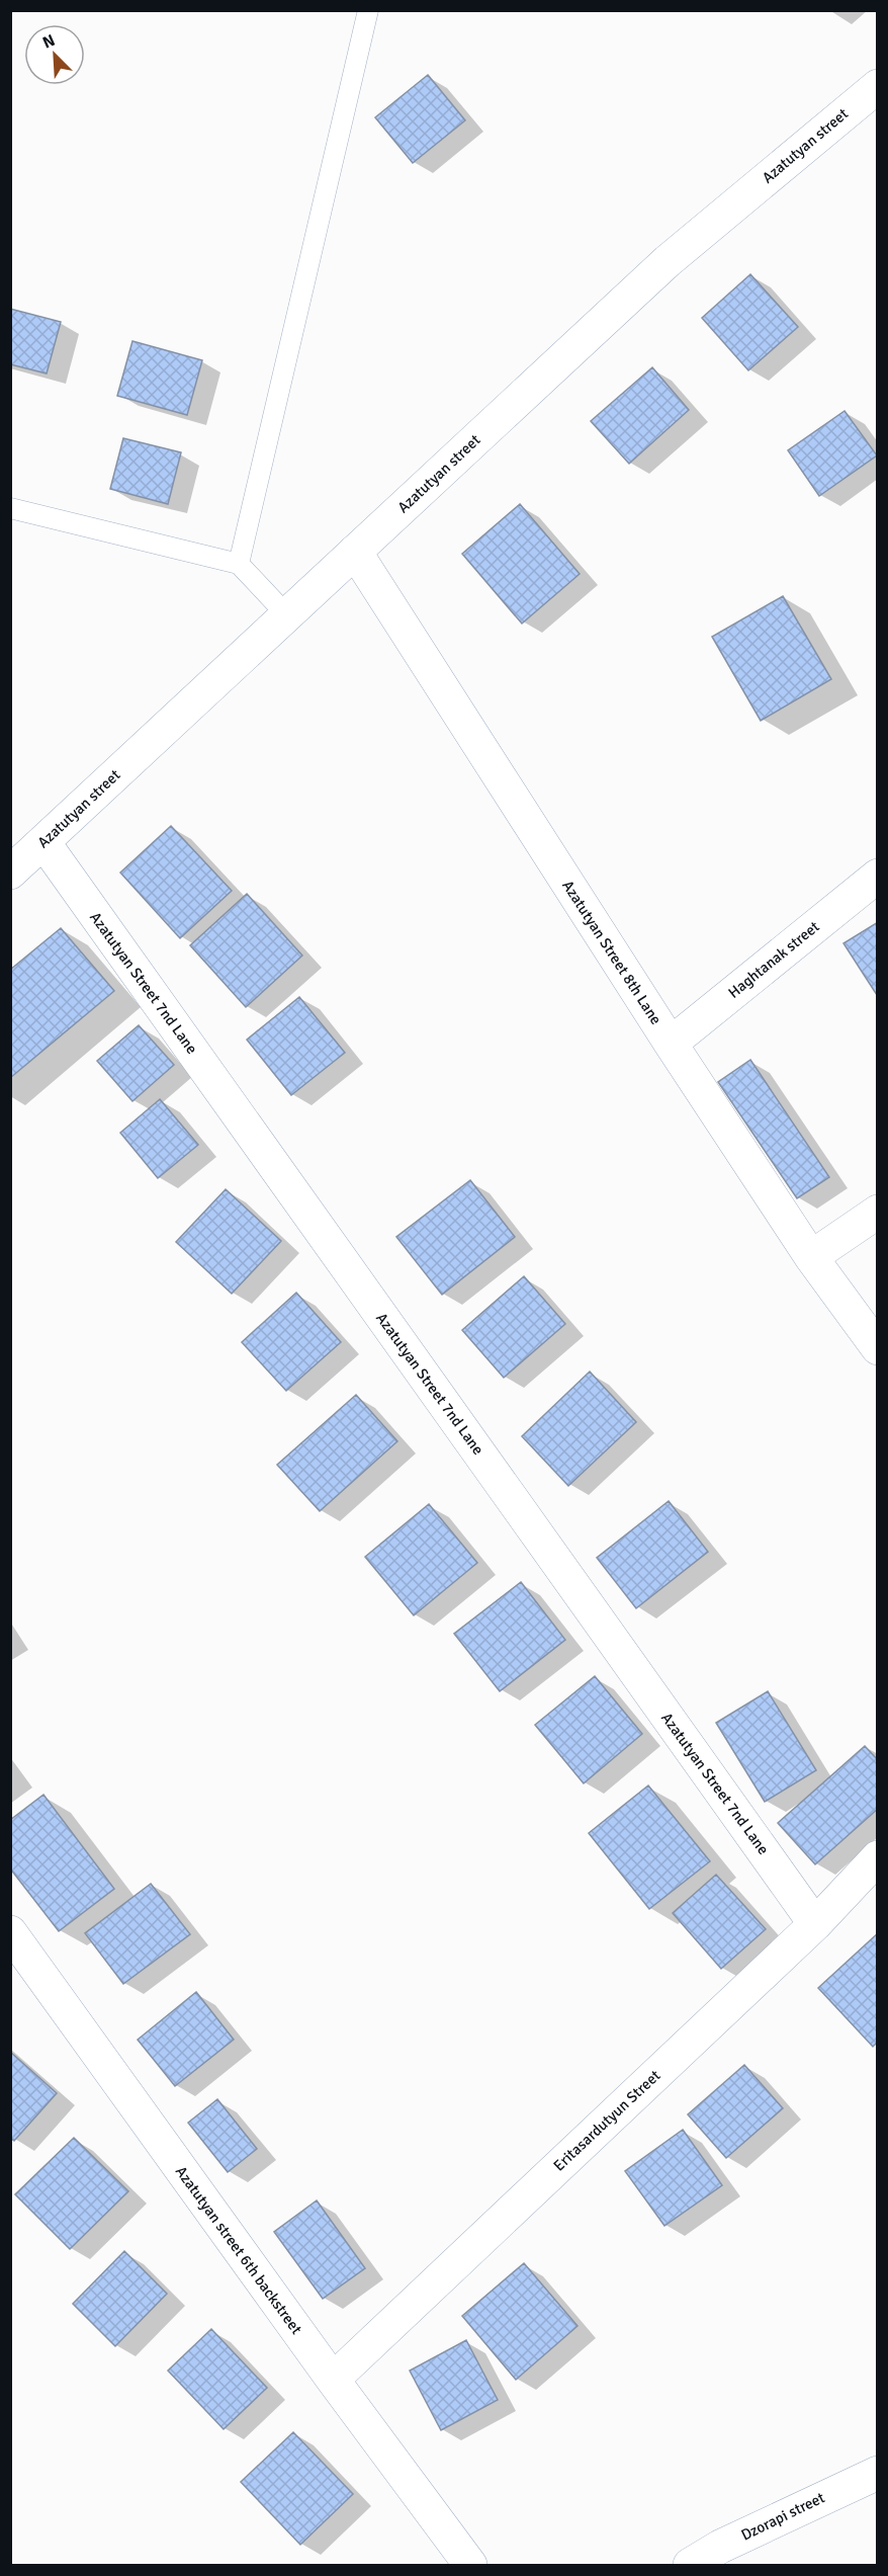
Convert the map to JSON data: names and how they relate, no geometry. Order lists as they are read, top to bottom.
{
  "streets": {
    "street": [
      "Azatutyan street",
      "Azatutyan Street 8th Lane",
      "Haghtanak street",
      "Azatutyan Street 7nd Lane",
      "Eritasardutyun Street",
      "Azatutyan street 6th backstreet",
      "Dzorapi street"
    ]
  },
  "crossings": [
    ["Azatutyan street", "Azatutyan Street 8th Lane"],
    ["Azatutyan street", "Azatutyan Street 7nd Lane"],
    ["Azatutyan Street 8th Lane", "Haghtanak street"],
    ["Azatutyan Street 7nd Lane", "Eritasardutyun Street"],
    ["Eritasardutyun Street", "Azatutyan street 6th backstreet"]
  ],
  "north": "top left"
}
